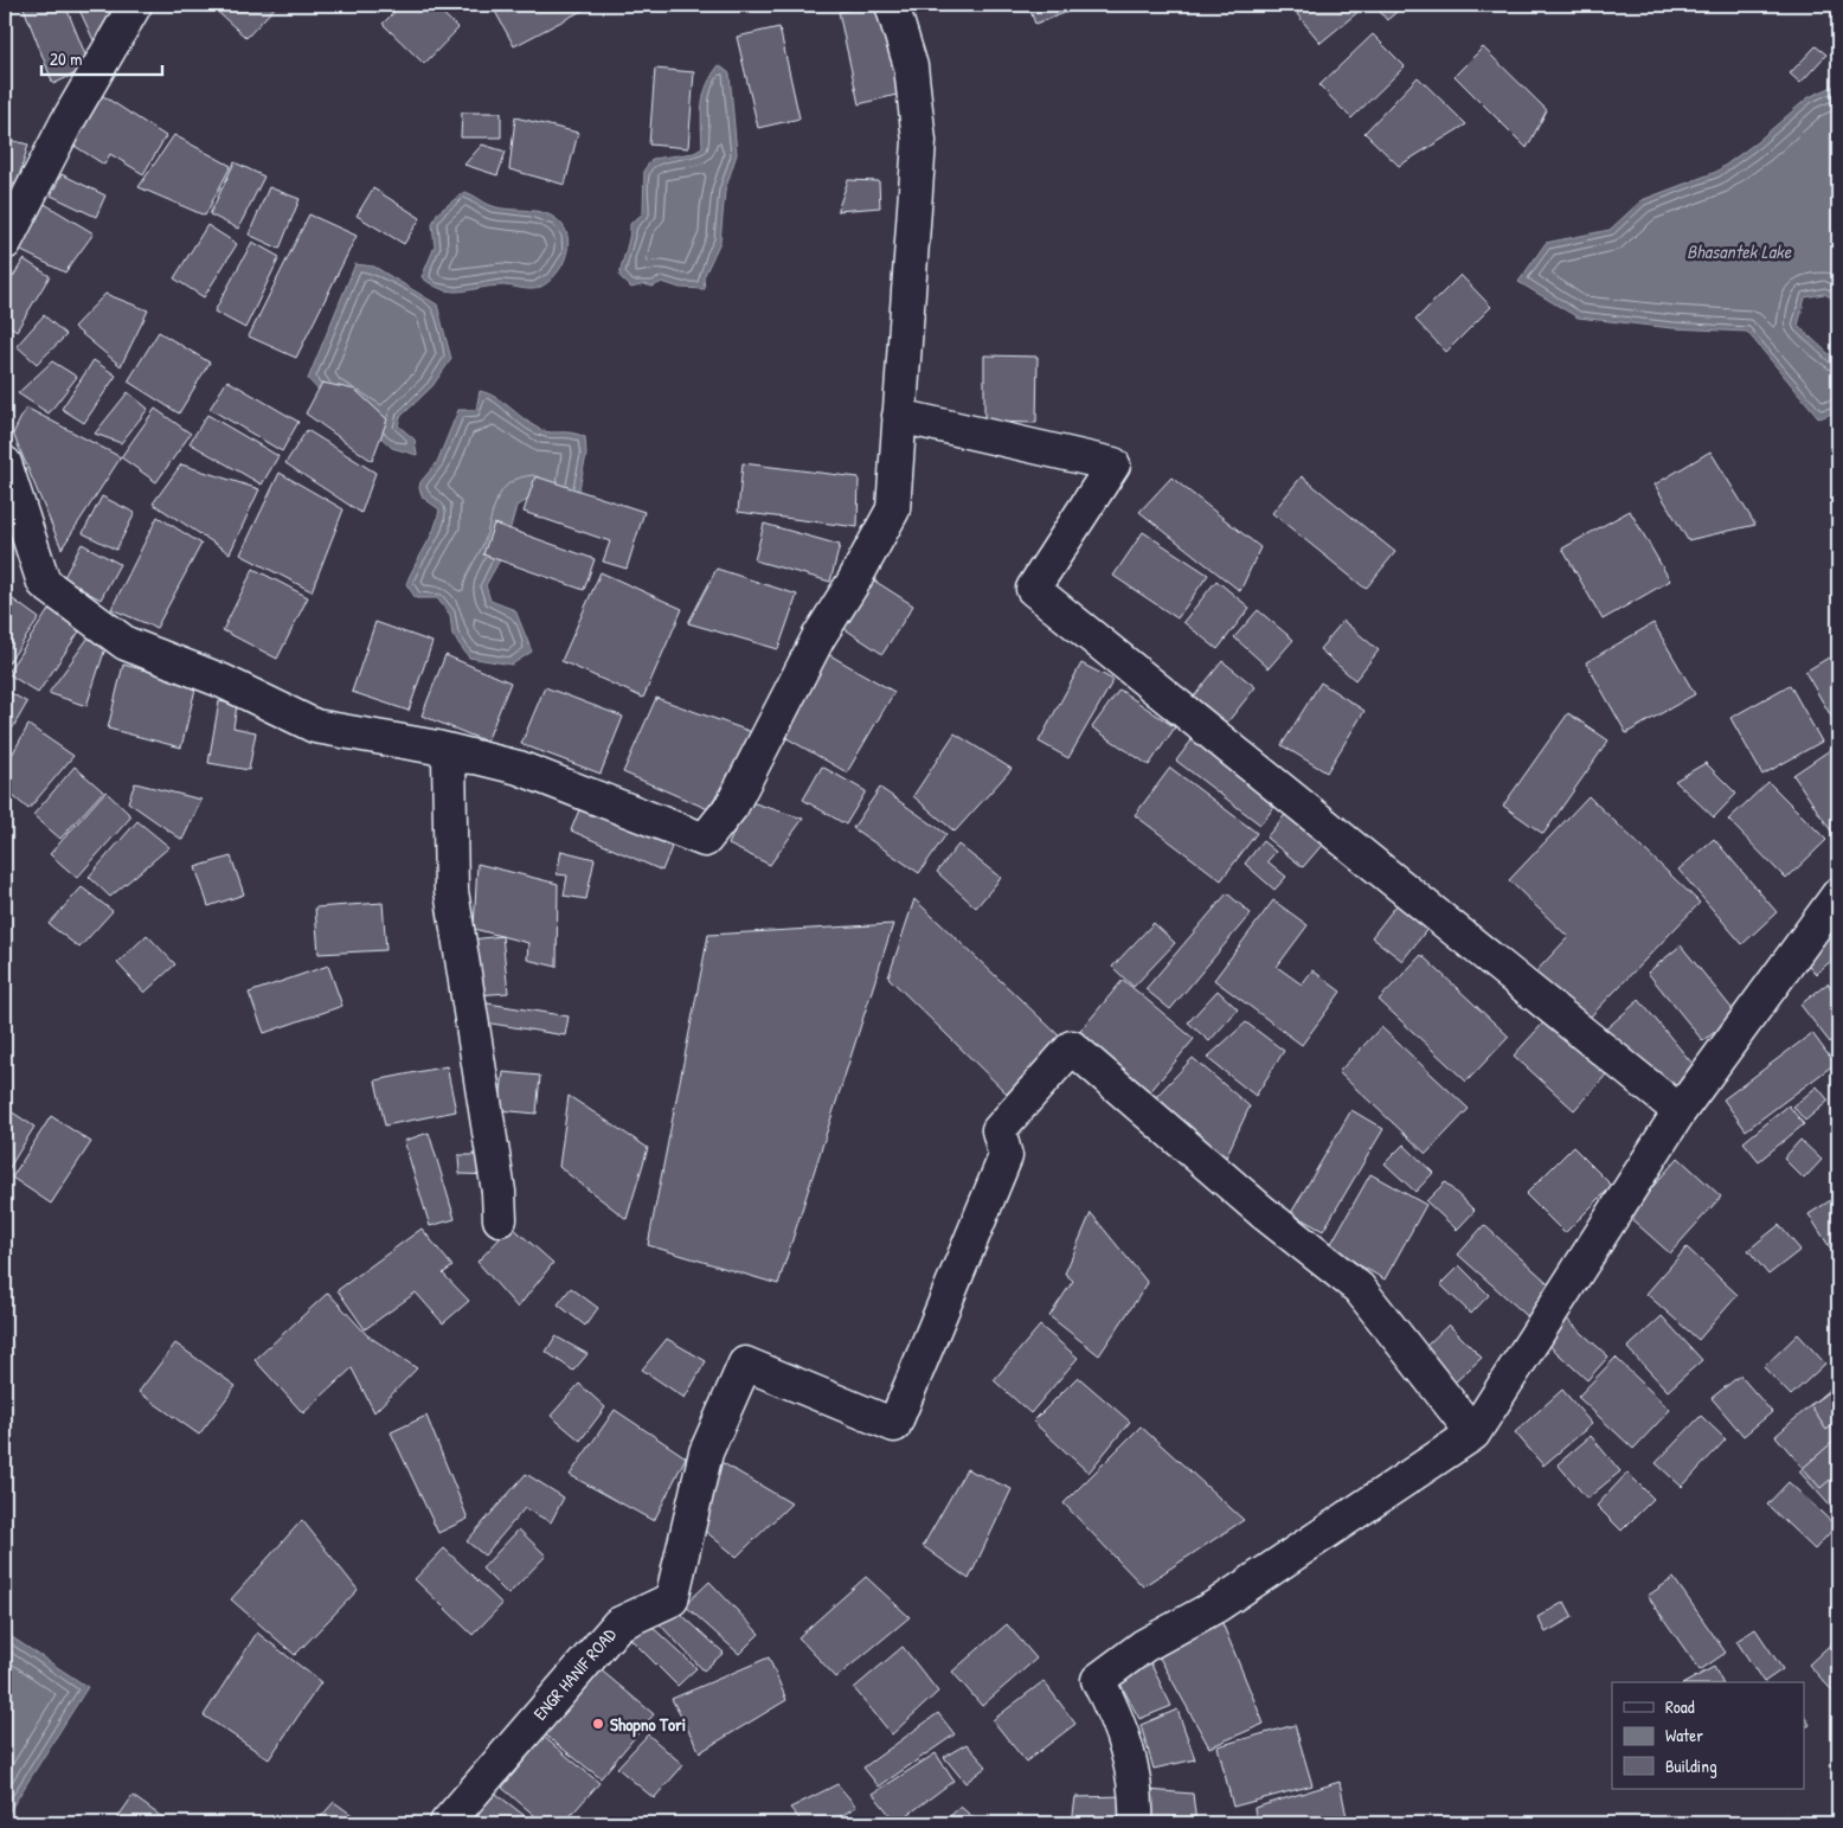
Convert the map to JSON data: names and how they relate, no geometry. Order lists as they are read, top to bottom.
{
  "streets": {
    "street": ["ENGR HANIF ROAD"]
  },
  "water": ["Bhasantek Lake"],
  "places": ["Shopno Tori"],
  "legend": ["Road", "Water", "Building"],
  "scale_bar": "20 m"
}
